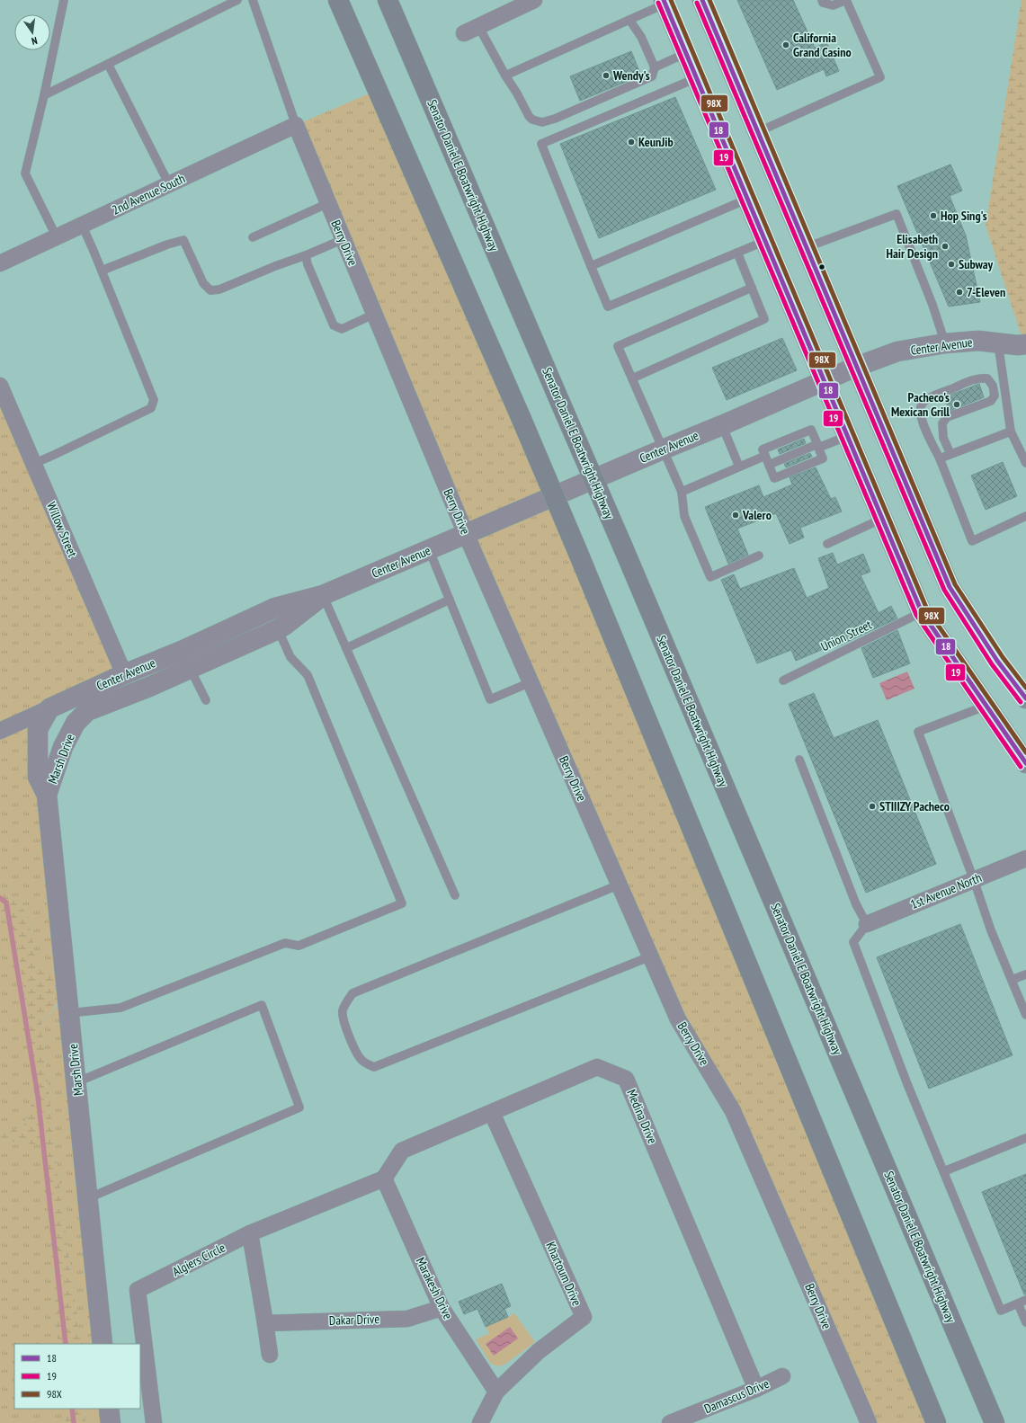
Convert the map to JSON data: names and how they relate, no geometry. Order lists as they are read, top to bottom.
{
  "streets": {
    "highway": ["Senator Daniel E Boatwright Highway"],
    "street": [
      "2nd Avenue South",
      "Berry Drive",
      "Center Avenue",
      "Willow Street",
      "Marsh Drive",
      "1st Avenue North",
      "Medina Drive",
      "Algiers Circle",
      "Khartoum Drive",
      "Marakesh Drive",
      "Dakar Drive",
      "Damascus Drive"
    ],
    "lane": ["Union Street"]
  },
  "crossings": [
    ["2nd Avenue South", "Berry Drive"],
    ["Berry Drive", "Center Avenue"],
    ["Center Avenue", "Willow Street"],
    ["Center Avenue", "Marsh Drive"],
    ["Medina Drive", "Algiers Circle"],
    ["Medina Drive", "Khartoum Drive"],
    ["Medina Drive", "Marakesh Drive"],
    ["Medina Drive", "Damascus Drive"],
    ["Algiers Circle", "Marakesh Drive"],
    ["Khartoum Drive", "Marakesh Drive"],
    ["Marakesh Drive", "Dakar Drive"]
  ],
  "places": [
    "California Grand Casino",
    "Wendy's",
    "KeunJib",
    "Hop Sing's",
    "Elisabeth Hair Design",
    "Subway",
    "7-Eleven",
    "Pacheco's Mexican Grill",
    "Valero",
    "STIIIZY Pacheco"
  ],
  "lines": ["transit line 18", "transit line 98X", "transit line 19"],
  "legend": ["18", "19", "98X"],
  "north": "bottom"
}
